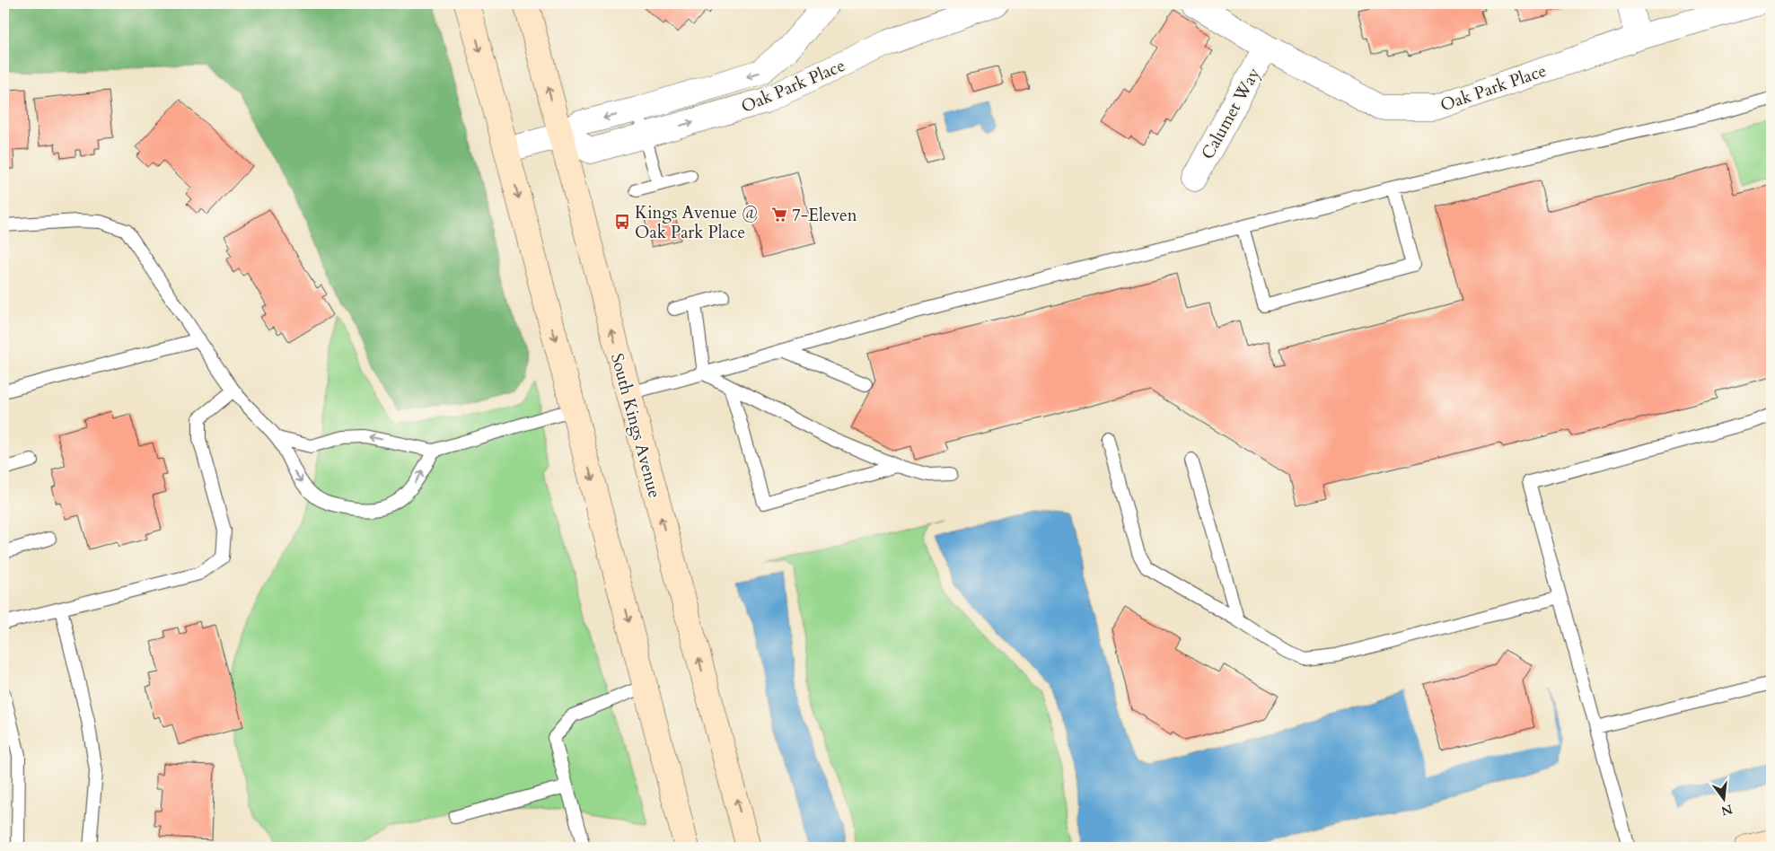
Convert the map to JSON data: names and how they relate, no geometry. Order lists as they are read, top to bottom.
{
  "streets": {
    "main road": ["South Kings Avenue"],
    "street": ["Oak Park Place", "Calumet Way"]
  },
  "crossings": [
    ["Oak Park Place", "Calumet Way"],
    ["Oak Park Place", "South Kings Avenue"]
  ],
  "places": {
    "supermarket": ["7-Eleven"],
    "bus stop": ["Kings Avenue @ Oak Park Place"]
  },
  "north": "bottom"
}
